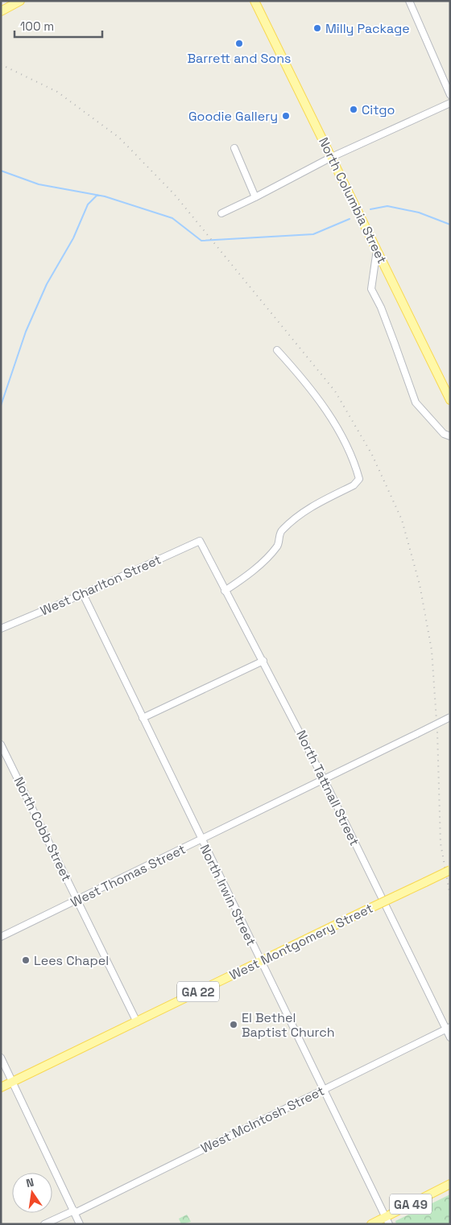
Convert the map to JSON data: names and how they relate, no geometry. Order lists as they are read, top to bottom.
{
  "streets": {
    "main road": [
      "North Columbia Street",
      "West Montgomery Street",
      "GA 22",
      "GA 49"
    ],
    "street": [
      "West Charlton Street",
      "North Tattnall Street",
      "North Cobb Street",
      "West Thomas Street",
      "North Irwin Street",
      "West McIntosh Street"
    ]
  },
  "crossings": [
    ["West Charlton Street", "North Tattnall Street"],
    ["West Charlton Street", "North Irwin Street"],
    ["North Tattnall Street", "West Thomas Street"],
    ["North Tattnall Street", "West McIntosh Street"],
    ["North Cobb Street", "West Thomas Street"],
    ["North Cobb Street", "West Montgomery Street"],
    ["West Thomas Street", "North Irwin Street"],
    ["North Irwin Street", "West Montgomery Street"],
    ["North Irwin Street", "West McIntosh Street"],
    ["North Irwin Street", "GA 49"]
  ],
  "places": [
    "Milly Package",
    "Barrett and Sons",
    "Citgo",
    "Goodie Gallery",
    "Lees Chapel",
    "El Bethel Baptist Church"
  ],
  "scale_bar": "100 m",
  "north": "top"
}
